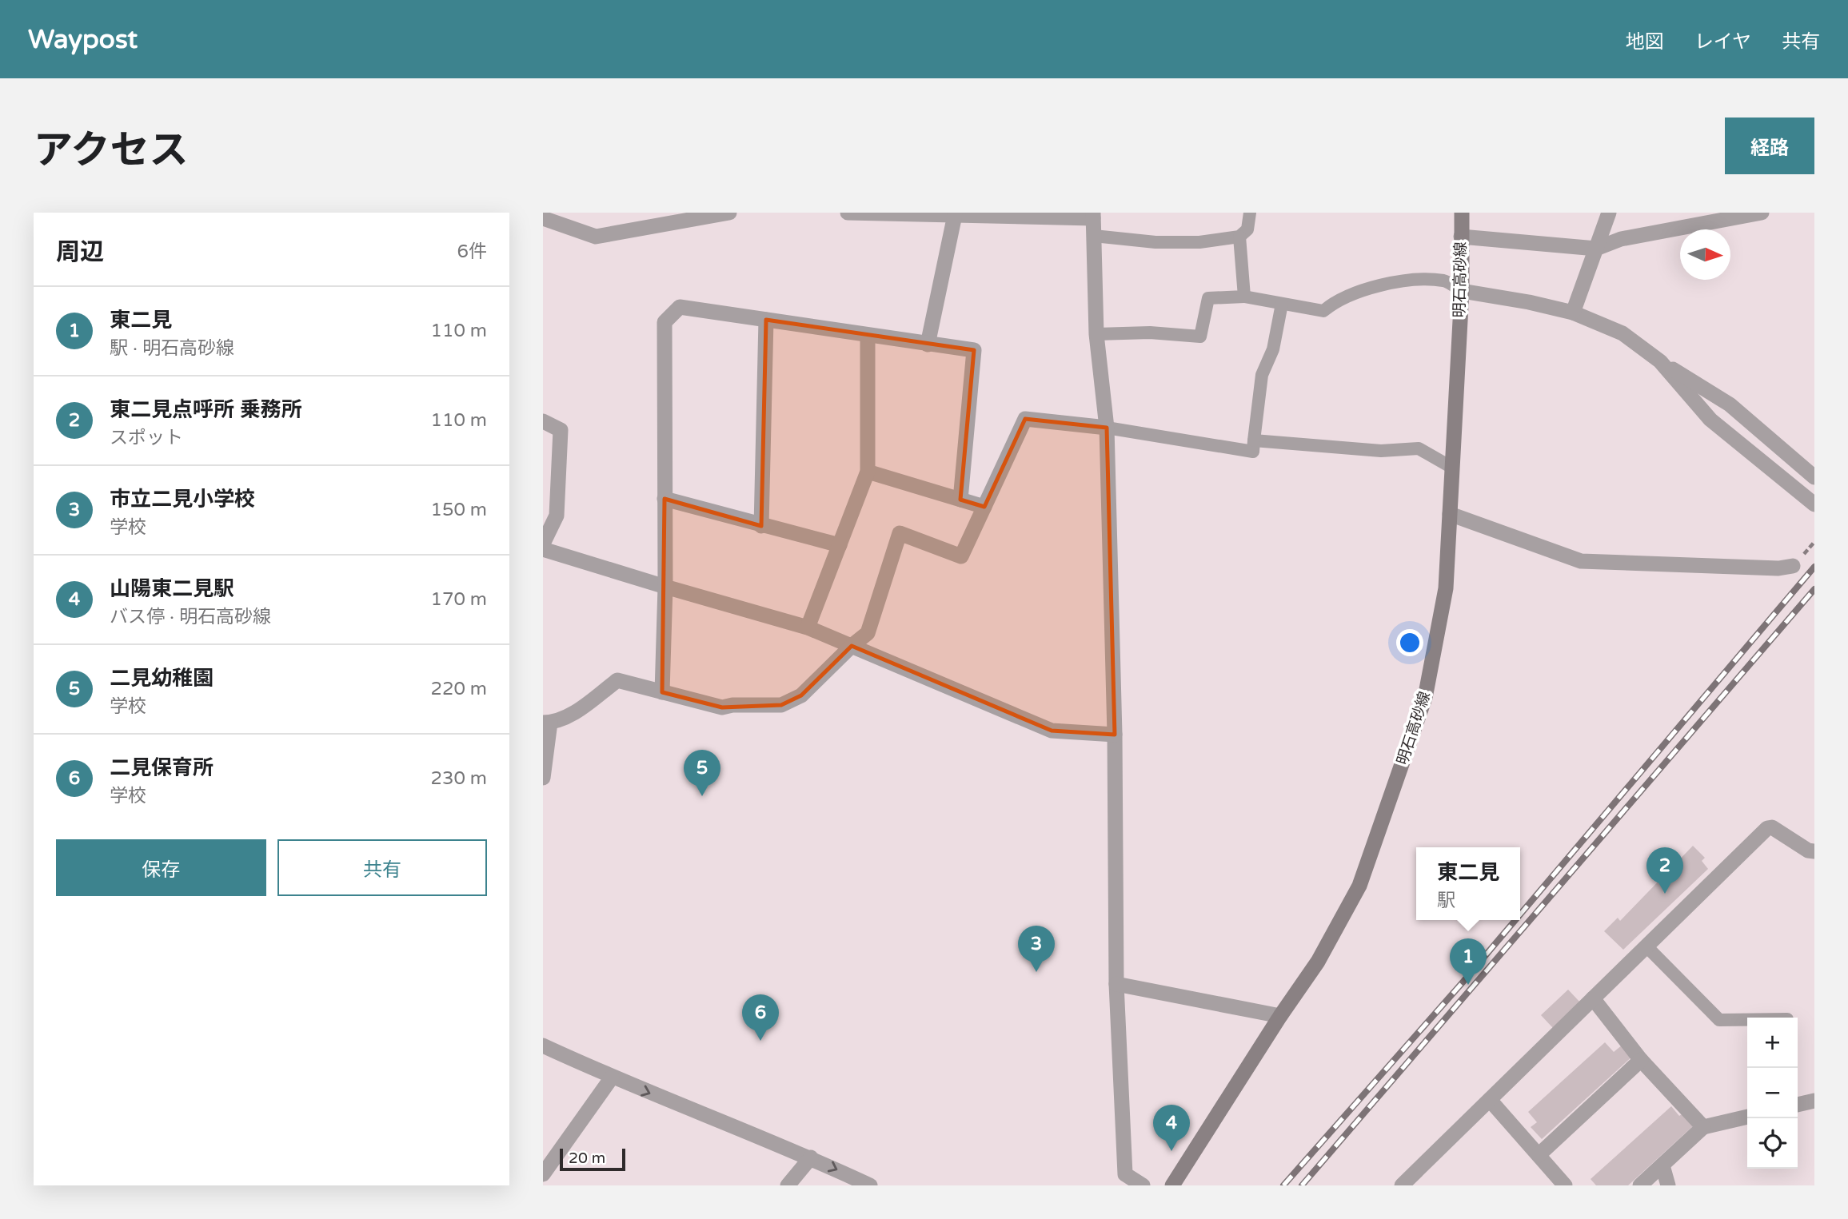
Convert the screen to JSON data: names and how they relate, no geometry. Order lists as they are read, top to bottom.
{
  "streets": {
    "main road": ["明石高砂線"]
  },
  "scale_bar": "20 m",
  "north": "right",
  "page": {
    "header": "Waypost",
    "nav": ["地図", "レイヤ", "共有"],
    "title": "アクセス",
    "buttons": [
      "経路",
      ["保存", "共有"]
    ],
    "heading": ["周辺", "6件"],
    "list": [
      {
        "mark": "1",
        "name": "東二見",
        "note": "駅 · 明石高砂線",
        "value": "110 m"
      },
      {
        "mark": "2",
        "name": "東二見点呼所 乗務所",
        "note": "スポット",
        "value": "110 m"
      },
      {
        "mark": "3",
        "name": "市立二見小学校",
        "note": "学校",
        "value": "150 m"
      },
      {
        "mark": "4",
        "name": "山陽東二見駅",
        "note": "バス停 · 明石高砂線",
        "value": "170 m"
      },
      {
        "mark": "5",
        "name": "二見幼稚園",
        "note": "学校",
        "value": "220 m"
      },
      {
        "mark": "6",
        "name": "二見保育所",
        "note": "学校",
        "value": "230 m"
      }
    ],
    "pins": [
      "5",
      "2",
      "3",
      "1",
      "6",
      "4"
    ],
    "popup": ["東二見", "駅"],
    "map_buttons": ["+", "−"],
    "scale": "20 m"
  }
}
